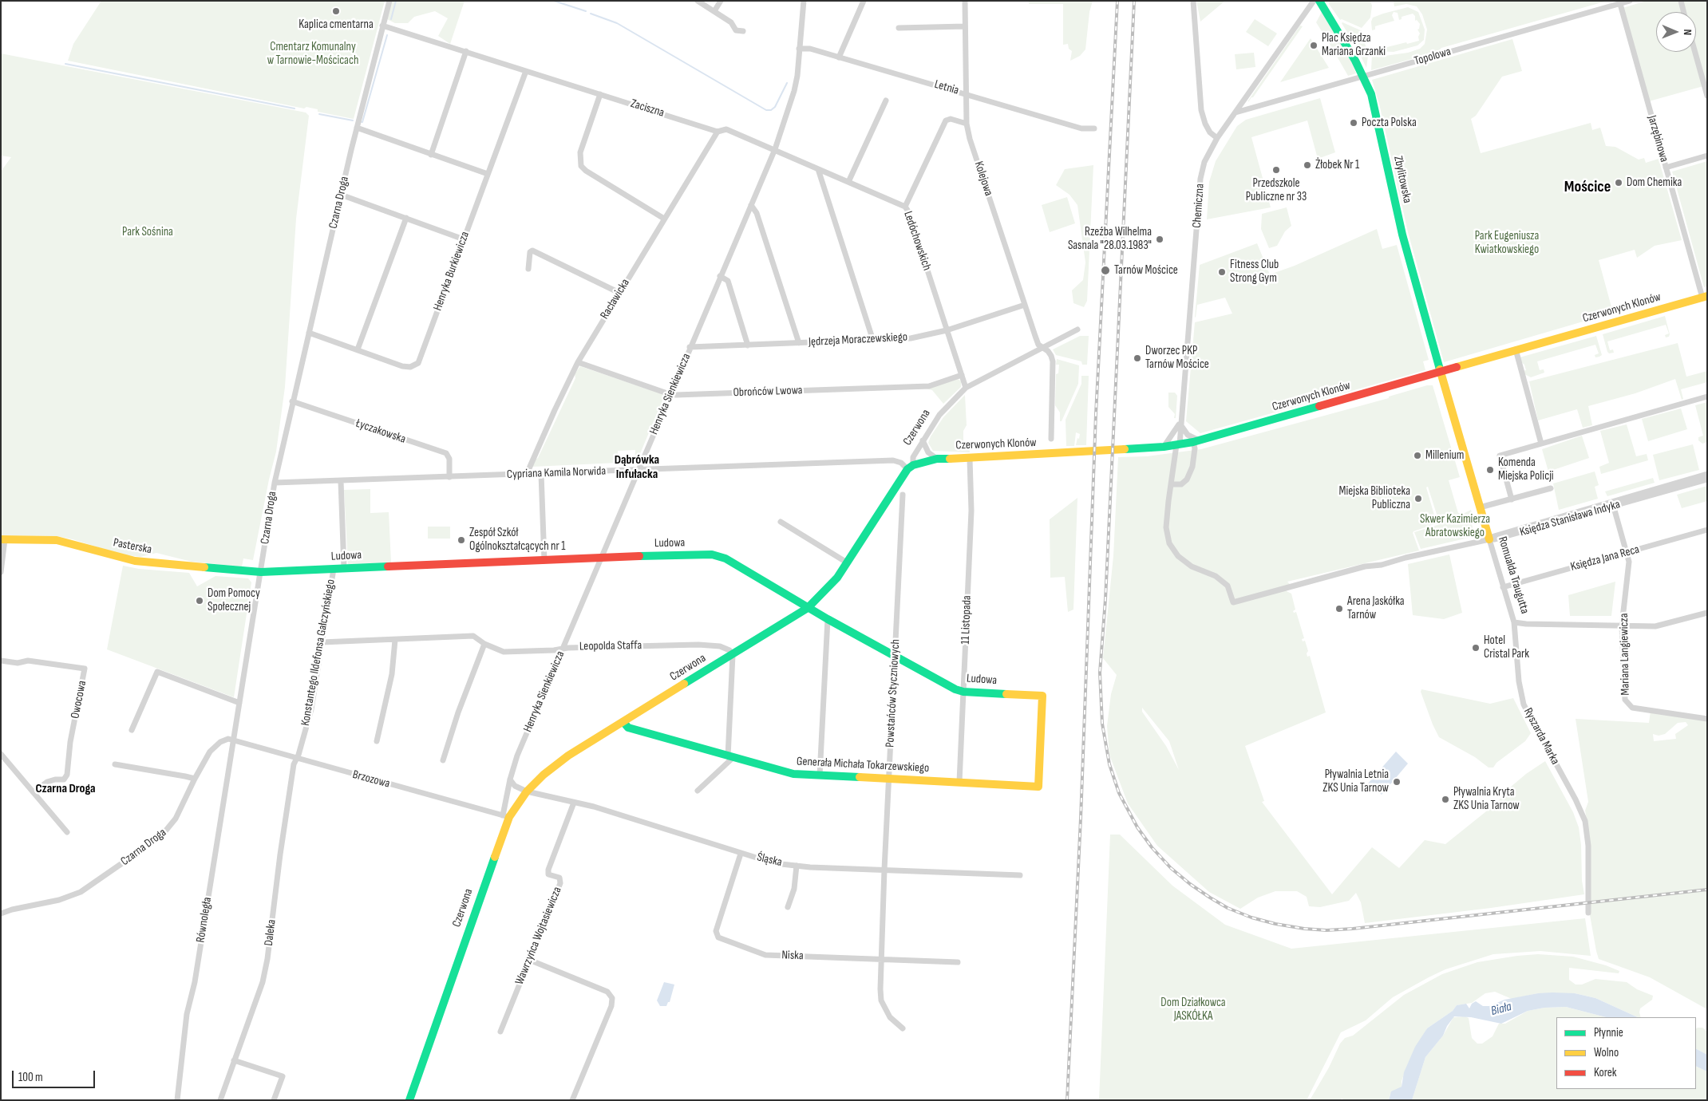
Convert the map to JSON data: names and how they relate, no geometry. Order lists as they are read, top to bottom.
{
  "streets": {
    "street": [
      "Topolowa",
      "Letnia",
      "Zaciszna",
      "Jarzębinowa",
      "Kolejowa",
      "Zbylitowska",
      "Czarna Droga",
      "Chemiczna",
      "Ledóchowskich",
      "Henryka Burkiewicza",
      "Racławicka",
      "Czerwonych Klonów",
      "Jędrzeja Moraczewskiego",
      "Obrońców Lwowa",
      "Henryka Sienkiewicza",
      "Czerwona",
      "Łyczakowska",
      "Cypriana Kamila Norwida",
      "Księdza Stanisława Indyka",
      "Ludowa",
      "Pasterska",
      "Księdza Jana Reca",
      "Romualda Traugutta",
      "11 Listopada",
      "Leopolda Staffa",
      "Konstantego Ildefonsa Gałczyńskiego",
      "Mariana Langiewicza",
      "Powstańców Styczniowych",
      "Owocowa",
      "Ryszarda Marka",
      "Generała Michała Tokarzewskiego",
      "Brzozowa",
      "Śląska",
      "Równoległa",
      "Daleka",
      "Wawrzyńca Wojtasiewicza",
      "Niska"
    ]
  },
  "crossings": [
    ["Topolowa", "Jarzębinowa"],
    ["Topolowa", "Zbylitowska"],
    ["Topolowa", "Chemiczna"],
    ["Letnia", "Kolejowa"],
    ["Letnia", "Henryka Sienkiewicza"],
    ["Zaciszna", "Czarna Droga"],
    ["Zaciszna", "Ledóchowskich"],
    ["Zaciszna", "Henryka Burkiewicza"],
    ["Zaciszna", "Racławicka"],
    ["Zaciszna", "Henryka Sienkiewicza"],
    ["Jarzębinowa", "Czerwonych Klonów"],
    ["Kolejowa", "Ledóchowskich"],
    ["Kolejowa", "Jędrzeja Moraczewskiego"],
    ["Kolejowa", "Czerwona"],
    ["Zbylitowska", "Czerwonych Klonów"],
    ["Zbylitowska", "Romualda Traugutta"],
    ["Czarna Droga", "Henryka Burkiewicza"],
    ["Czarna Droga", "Łyczakowska"],
    ["Czarna Droga", "Cypriana Kamila Norwida"],
    ["Czarna Droga", "Ludowa"],
    ["Czarna Droga", "Pasterska"],
    ["Czarna Droga", "Brzozowa"],
    ["Czarna Droga", "Równoległa"],
    ["Chemiczna", "Czerwonych Klonów"],
    ["Chemiczna", "Księdza Stanisława Indyka"],
    ["Ledóchowskich", "Jędrzeja Moraczewskiego"],
    ["Ledóchowskich", "Obrońców Lwowa"],
    ["Ledóchowskich", "Czerwona"],
    ["Racławicka", "Obrońców Lwowa"],
    ["Racławicka", "Cypriana Kamila Norwida"],
    ["Czerwonych Klonów", "Czerwona"],
    ["Czerwonych Klonów", "Cypriana Kamila Norwida"],
    ["Czerwonych Klonów", "Romualda Traugutta"],
    ["Czerwonych Klonów", "11 Listopada"],
    ["Jędrzeja Moraczewskiego", "Henryka Sienkiewicza"],
    ["Obrońców Lwowa", "Henryka Sienkiewicza"],
    ["Henryka Sienkiewicza", "Czerwona"],
    ["Henryka Sienkiewicza", "Cypriana Kamila Norwida"],
    ["Henryka Sienkiewicza", "Ludowa"],
    ["Henryka Sienkiewicza", "Leopolda Staffa"],
    ["Henryka Sienkiewicza", "Brzozowa"],
    ["Czerwona", "Cypriana Kamila Norwida"],
    ["Czerwona", "Ludowa"],
    ["Czerwona", "Leopolda Staffa"],
    ["Czerwona", "Generała Michała Tokarzewskiego"],
    ["Czerwona", "Brzozowa"],
    ["Czerwona", "Śląska"],
    ["Łyczakowska", "Cypriana Kamila Norwida"],
    ["Cypriana Kamila Norwida", "Konstantego Ildefonsa Gałczyńskiego"],
    ["Księdza Stanisława Indyka", "Romualda Traugutta"],
    ["Księdza Stanisława Indyka", "Mariana Langiewicza"],
    ["Ludowa", "Pasterska"],
    ["Ludowa", "11 Listopada"],
    ["Ludowa", "Konstantego Ildefonsa Gałczyńskiego"],
    ["Ludowa", "Powstańców Styczniowych"],
    ["Ludowa", "Generała Michała Tokarzewskiego"],
    ["Księdza Jana Reca", "Romualda Traugutta"],
    ["Księdza Jana Reca", "Mariana Langiewicza"],
    ["Romualda Traugutta", "Mariana Langiewicza"],
    ["Romualda Traugutta", "Ryszarda Marka"],
    ["11 Listopada", "Generała Michała Tokarzewskiego"],
    ["Leopolda Staffa", "Konstantego Ildefonsa Gałczyńskiego"],
    ["Konstantego Ildefonsa Gałczyńskiego", "Brzozowa"],
    ["Konstantego Ildefonsa Gałczyńskiego", "Daleka"],
    ["Powstańców Styczniowych", "Generała Michała Tokarzewskiego"],
    ["Powstańców Styczniowych", "Śląska"],
    ["Powstańców Styczniowych", "Niska"],
    ["Brzozowa", "Równoległa"],
    ["Brzozowa", "Daleka"],
    ["Śląska", "Wawrzyńca Wojtasiewicza"],
    ["Śląska", "Niska"]
  ],
  "districts": ["Mościce", "Dąbrówka Infułacka", "Czarna Droga"],
  "water": ["Biała"],
  "parks": [
    "Cmentarz Komunalny w Tarnowie-Mościcach",
    "Park Sośnina",
    "Park Eugeniusza Kwiatkowskiego",
    "Skwer Kazimierza Abratowskiego",
    "Dom Działkowca JASKÓŁKA"
  ],
  "places": [
    "Kaplica cmentarna",
    "Plac Księdza Mariana Grzanki",
    "Poczta Polska",
    "Żłobek Nr 1",
    "Przedszkole Publiczne nr 33",
    "Dom Chemika",
    "Rzeźba Wilhelma Sasnala \"28.03.1983\"",
    "Tarnów Mościce",
    "Fitness Club Strong Gym",
    "Dworzec PKP Tarnów Mościce",
    "Millenium",
    "Komenda Miejska Policji",
    "Miejska Biblioteka Publiczna",
    "Zespół Szkół Ogólnokształcących nr 1",
    "Dom Pomocy Społecznej",
    "Arena Jaskółka Tarnów",
    "Hotel Cristal Park",
    "Pływalnia Letnia ZKS Unia Tarnow",
    "Pływalnia Kryta ZKS Unia Tarnow"
  ],
  "legend": ["Płynnie", "Wolno", "Korek"],
  "scale_bar": "100 m",
  "north": "right"
}
